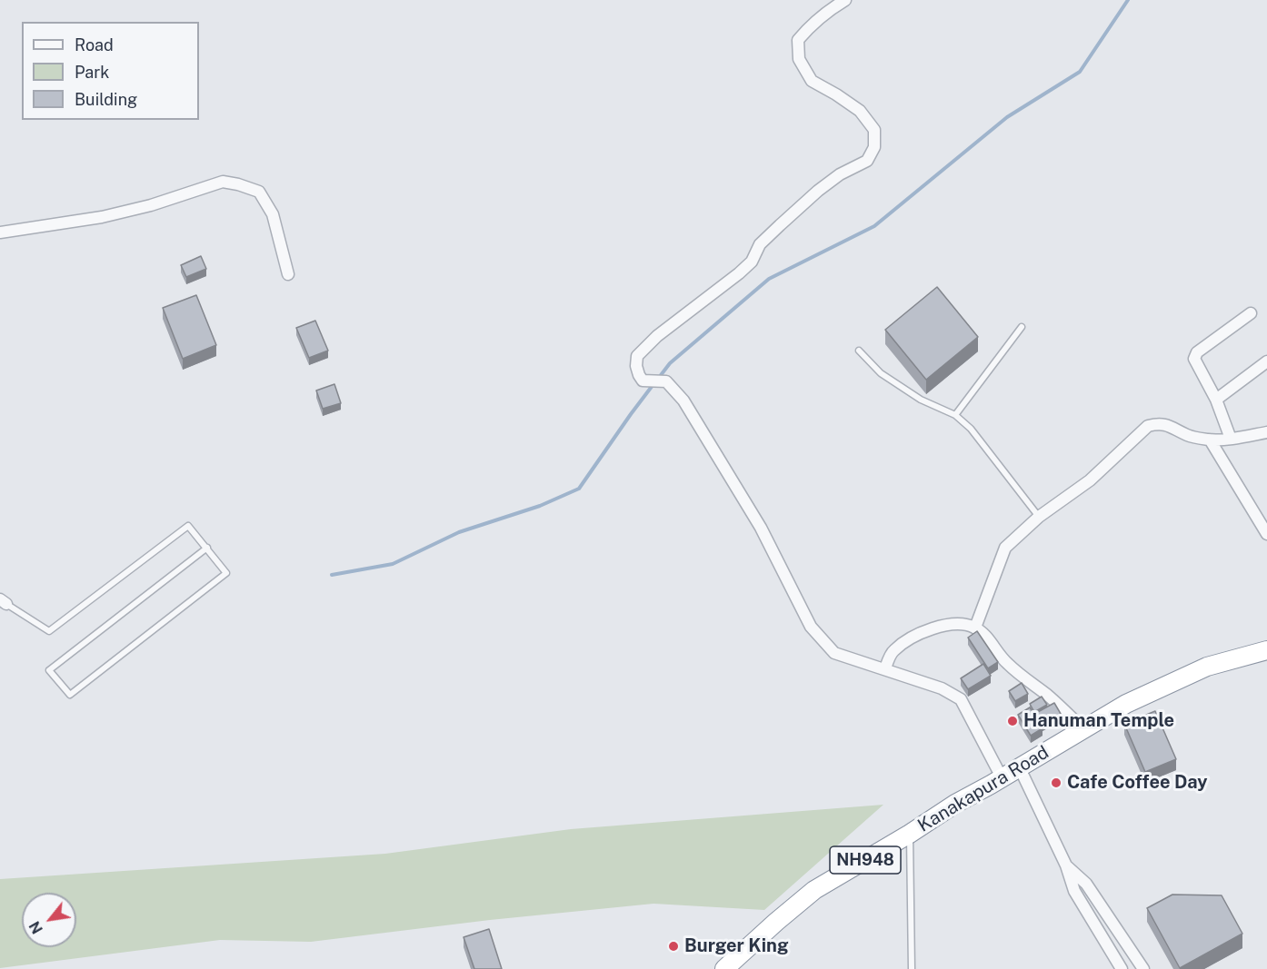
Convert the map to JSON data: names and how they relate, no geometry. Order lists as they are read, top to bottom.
{
  "streets": {
    "highway": ["Kanakapura Road", "NH948"]
  },
  "places": ["Hanuman Temple", "Cafe Coffee Day", "Burger King"],
  "legend": ["Road", "Park", "Building"],
  "north": "bottom left"
}
